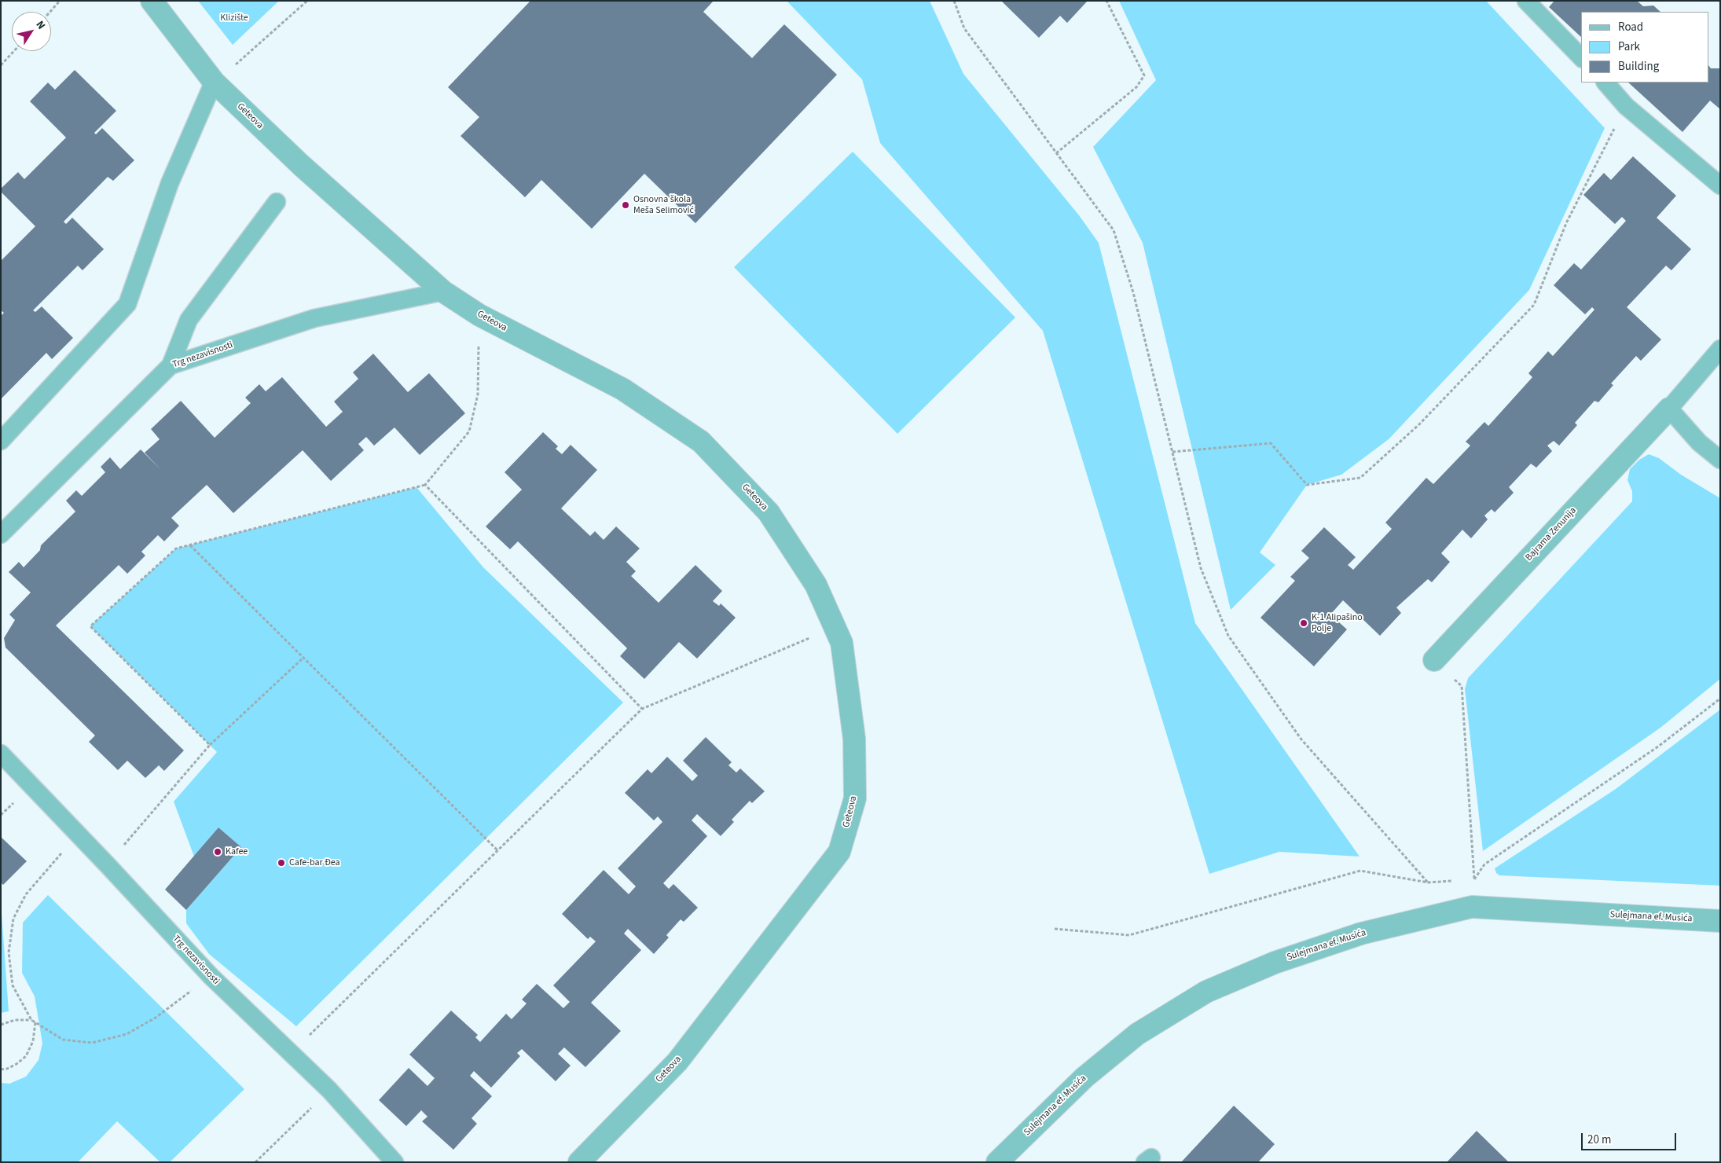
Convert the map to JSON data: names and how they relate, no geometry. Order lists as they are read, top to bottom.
{
  "streets": {
    "street": ["Geteova", "Bajrama Zenunija", "Sulejmana ef. Musića"],
    "lane": ["Trg nezavisnosti"]
  },
  "crossings": [
    ["Geteova", "Trg nezavisnosti"]
  ],
  "parks": ["Klizište"],
  "places": [
    "Osnovna škola Meša Selimović",
    "K-1 Alipašino Polje",
    "Kafee",
    "Cafe-bar Đea"
  ],
  "legend": ["Road", "Park", "Building"],
  "scale_bar": "20 m",
  "north": "top right"
}
